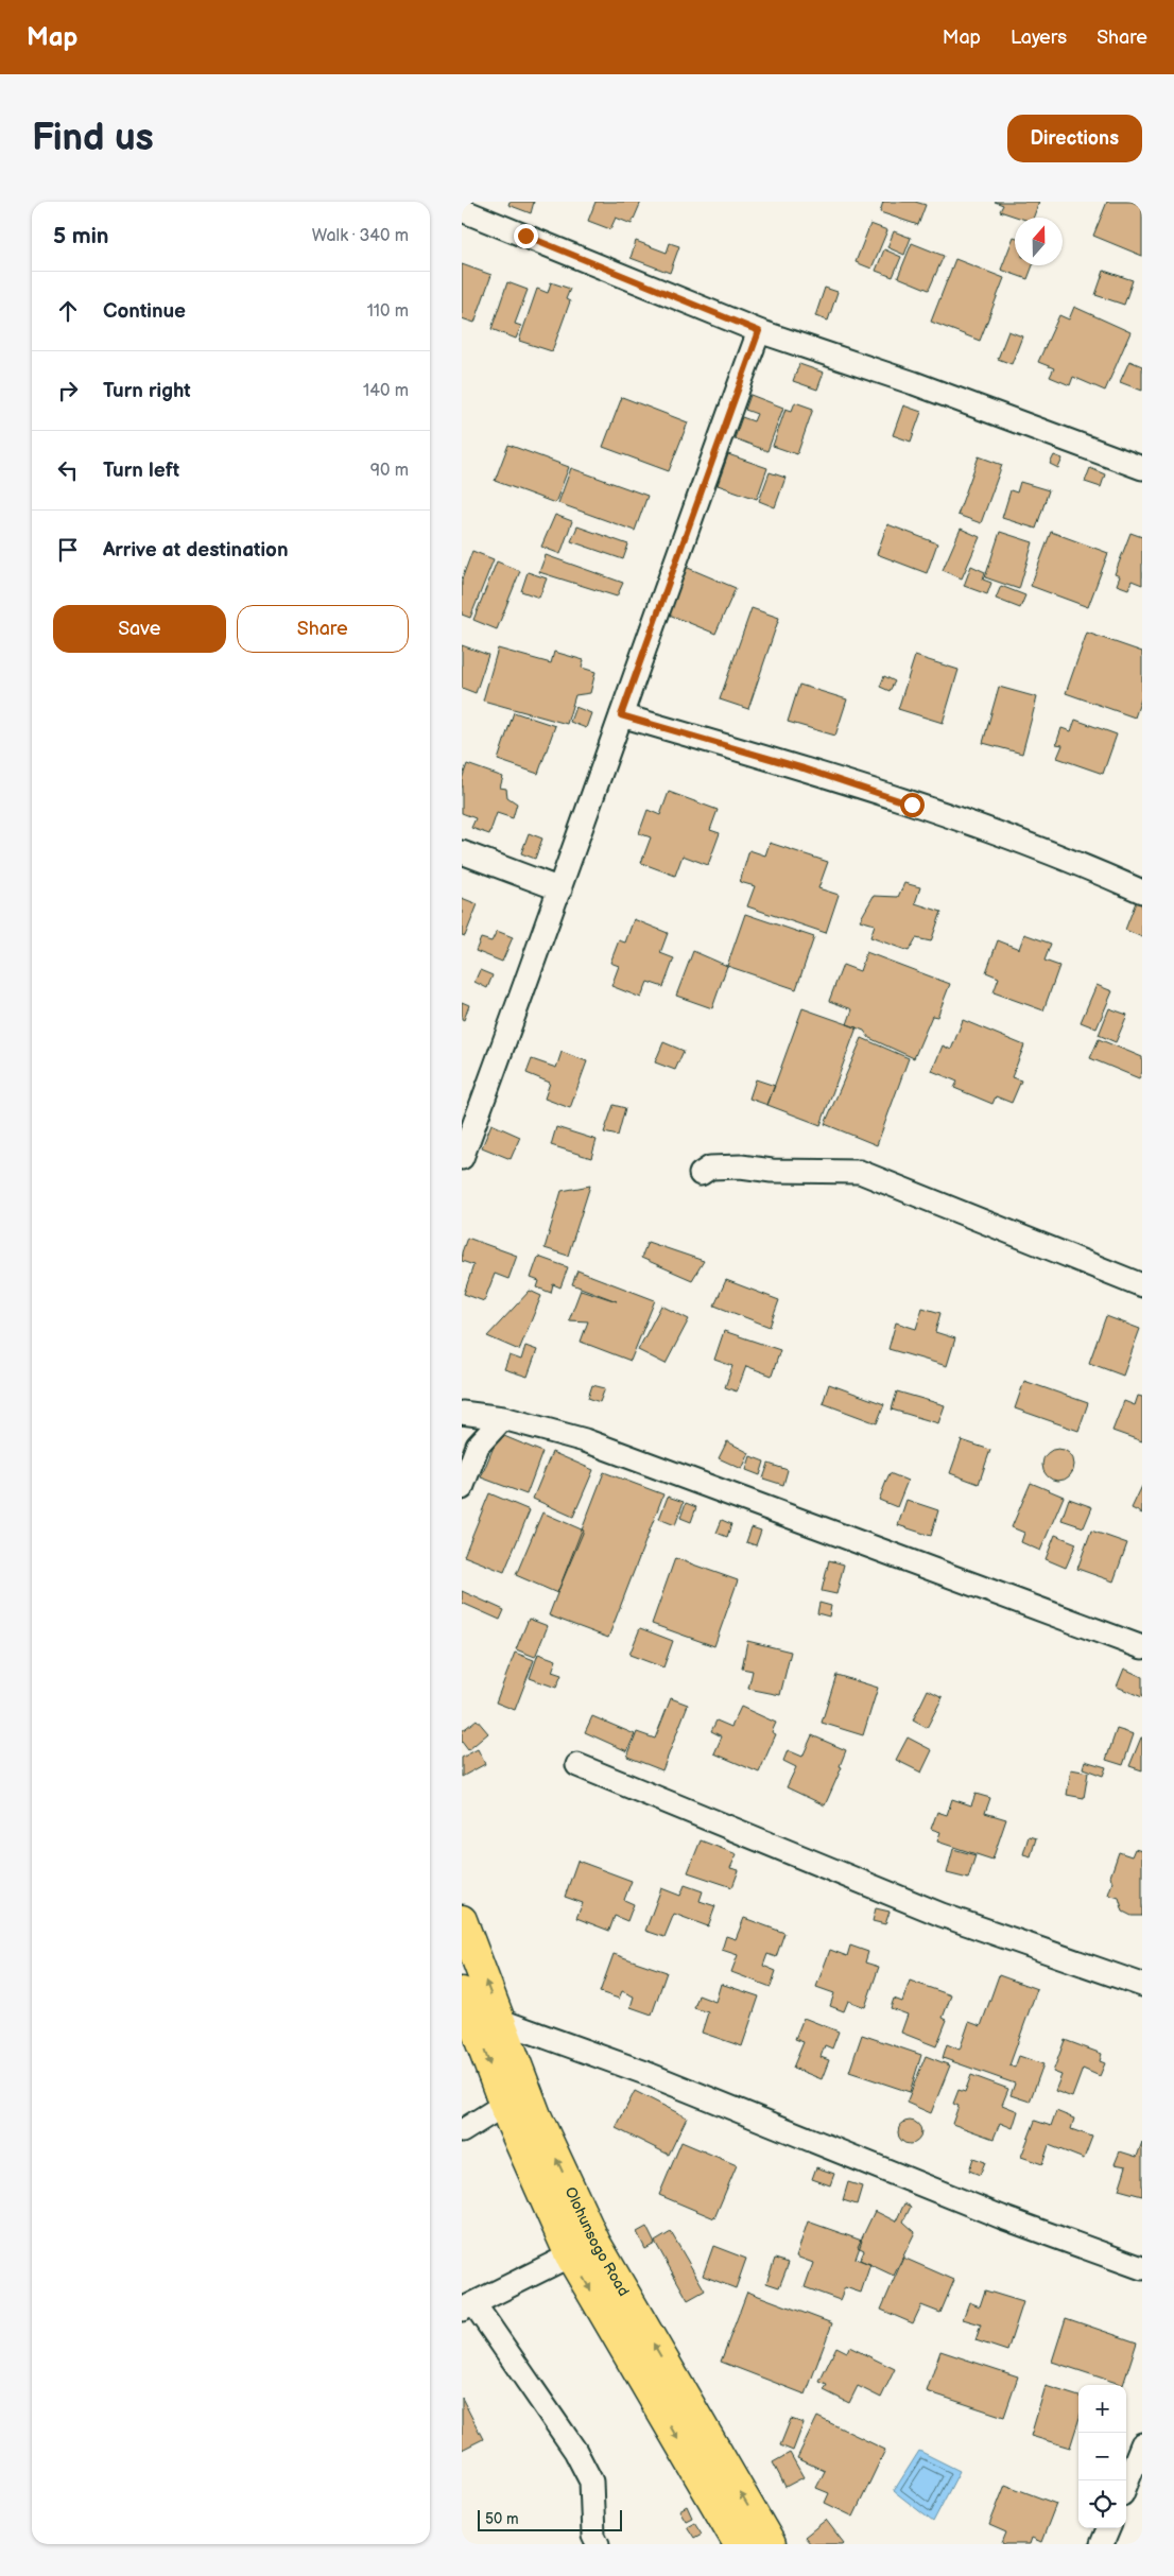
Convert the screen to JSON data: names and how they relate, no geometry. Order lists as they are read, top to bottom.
{
  "streets": {
    "main road": ["Olohunsogo Road"]
  },
  "scale_bar": "50 m",
  "north": "top",
  "page": {
    "header": "Map",
    "nav": ["Map", "Layers", "Share"],
    "buttons": [
      "Directions",
      ["Save", "Share"]
    ],
    "title": "Find us",
    "heading": ["5 min", "Walk · 340 m"],
    "list": [
      ["Continue", "110 m"],
      ["Turn right", "140 m"],
      ["Turn left", "90 m"],
      "Arrive at destination"
    ],
    "map_buttons": ["+", "−"],
    "scale": "50 m"
  }
}
